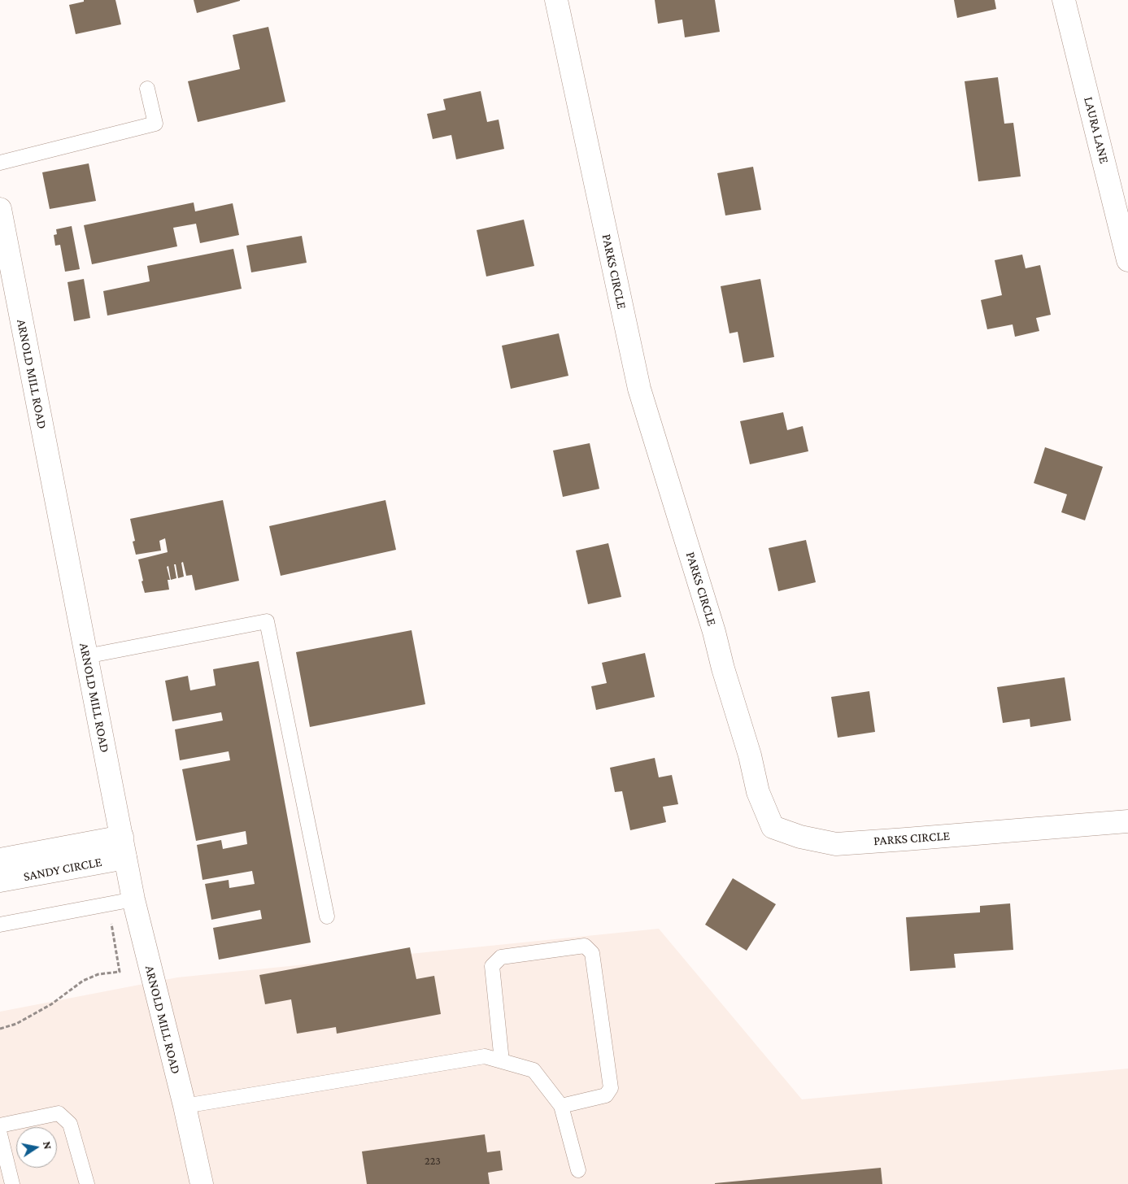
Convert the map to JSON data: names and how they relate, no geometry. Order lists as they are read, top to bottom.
{
  "streets": {
    "street": [
      "LAURA LANE",
      "PARKS CIRCLE",
      "ARNOLD MILL ROAD",
      "SANDY CIRCLE"
    ]
  },
  "crossings": [
    ["ARNOLD MILL ROAD", "SANDY CIRCLE"]
  ],
  "house_numbers": ["223"],
  "north": "right"
}
